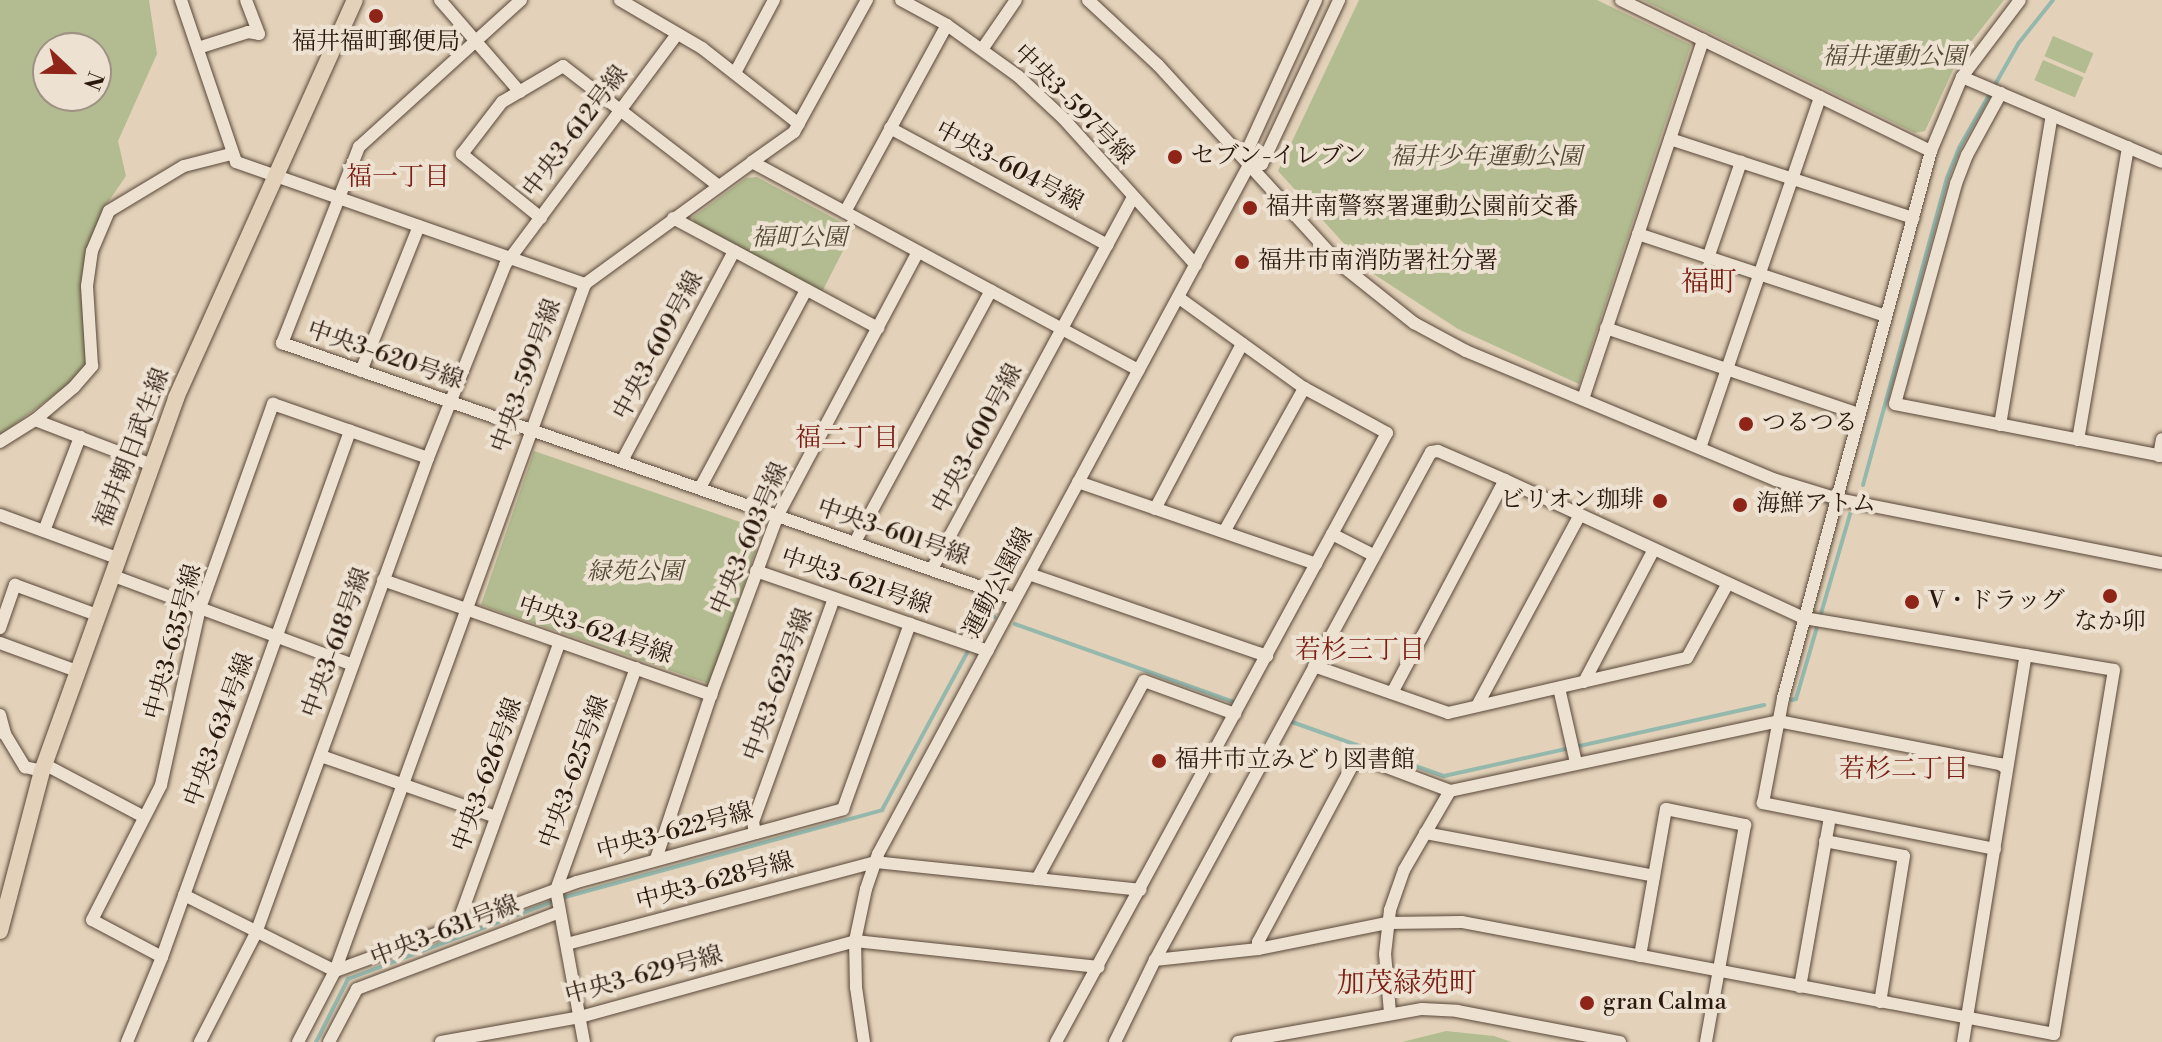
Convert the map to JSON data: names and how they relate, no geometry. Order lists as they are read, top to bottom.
{
  "streets": {
    "main road": ["福井朝日武生線"],
    "street": [
      "中央3-597号線",
      "中央3-612号線",
      "中央3-604号線",
      "中央3-609号線",
      "中央3-620号線",
      "中央3-599号線",
      "中央3-600号線",
      "中央3-601号線",
      "中央3-603号線",
      "中央3-621号線",
      "運動公園線",
      "中央3-624号線",
      "中央3-635号線",
      "中央3-618号線",
      "中央3-623号線",
      "中央3-634号線",
      "中央3-625号線",
      "中央3-626号線",
      "中央3-622号線",
      "中央3-628号線",
      "中央3-631号線",
      "中央3-629号線"
    ]
  },
  "crossings": [
    ["中央3-597号線", "中央3-600号線"],
    ["中央3-597号線", "運動公園線"],
    ["中央3-612号線", "中央3-618号線"],
    ["中央3-604号線", "中央3-600号線"],
    ["中央3-609号線", "中央3-601号線"],
    ["中央3-620号線", "中央3-599号線"],
    ["中央3-620号線", "中央3-601号線"],
    ["中央3-620号線", "中央3-618号線"],
    ["中央3-599号線", "中央3-601号線"],
    ["中央3-599号線", "中央3-624号線"],
    ["中央3-599号線", "中央3-622号線"],
    ["中央3-600号線", "中央3-601号線"],
    ["中央3-601号線", "中央3-603号線"],
    ["中央3-601号線", "運動公園線"],
    ["中央3-603号線", "中央3-621号線"],
    ["中央3-603号線", "中央3-624号線"],
    ["中央3-603号線", "中央3-622号線"],
    ["中央3-621号線", "運動公園線"],
    ["中央3-621号線", "中央3-623号線"],
    ["中央3-621号線", "中央3-622号線"],
    ["運動公園線", "中央3-628号線"],
    ["運動公園線", "中央3-629号線"],
    ["中央3-624号線", "中央3-618号線"],
    ["中央3-624号線", "中央3-625号線"],
    ["中央3-624号線", "中央3-626号線"],
    ["中央3-635号線", "中央3-618号線"],
    ["中央3-635号線", "中央3-634号線"],
    ["中央3-623号線", "中央3-622号線"],
    ["中央3-625号線", "中央3-622号線"],
    ["中央3-625号線", "中央3-631号線"],
    ["中央3-626号線", "中央3-622号線"],
    ["中央3-622号線", "中央3-631号線"]
  ],
  "districts": [
    "福一丁目",
    "福町",
    "福二丁目",
    "若杉三丁目",
    "若杉二丁目",
    "加茂緑苑町"
  ],
  "parks": [
    "福井運動公園",
    "福井少年運動公園",
    "福町公園",
    "緑苑公園"
  ],
  "places": [
    "福井福町郵便局",
    "セブン-イレブン",
    "福井南警察署運動公園前交番",
    "福井市南消防署社分署",
    "つるつる",
    "ビリオン珈琲",
    "海鮮アトム",
    "なか卯",
    "V・ドラッグ",
    "福井市立みどり図書館",
    "gran Calma"
  ],
  "north": "right"
}
